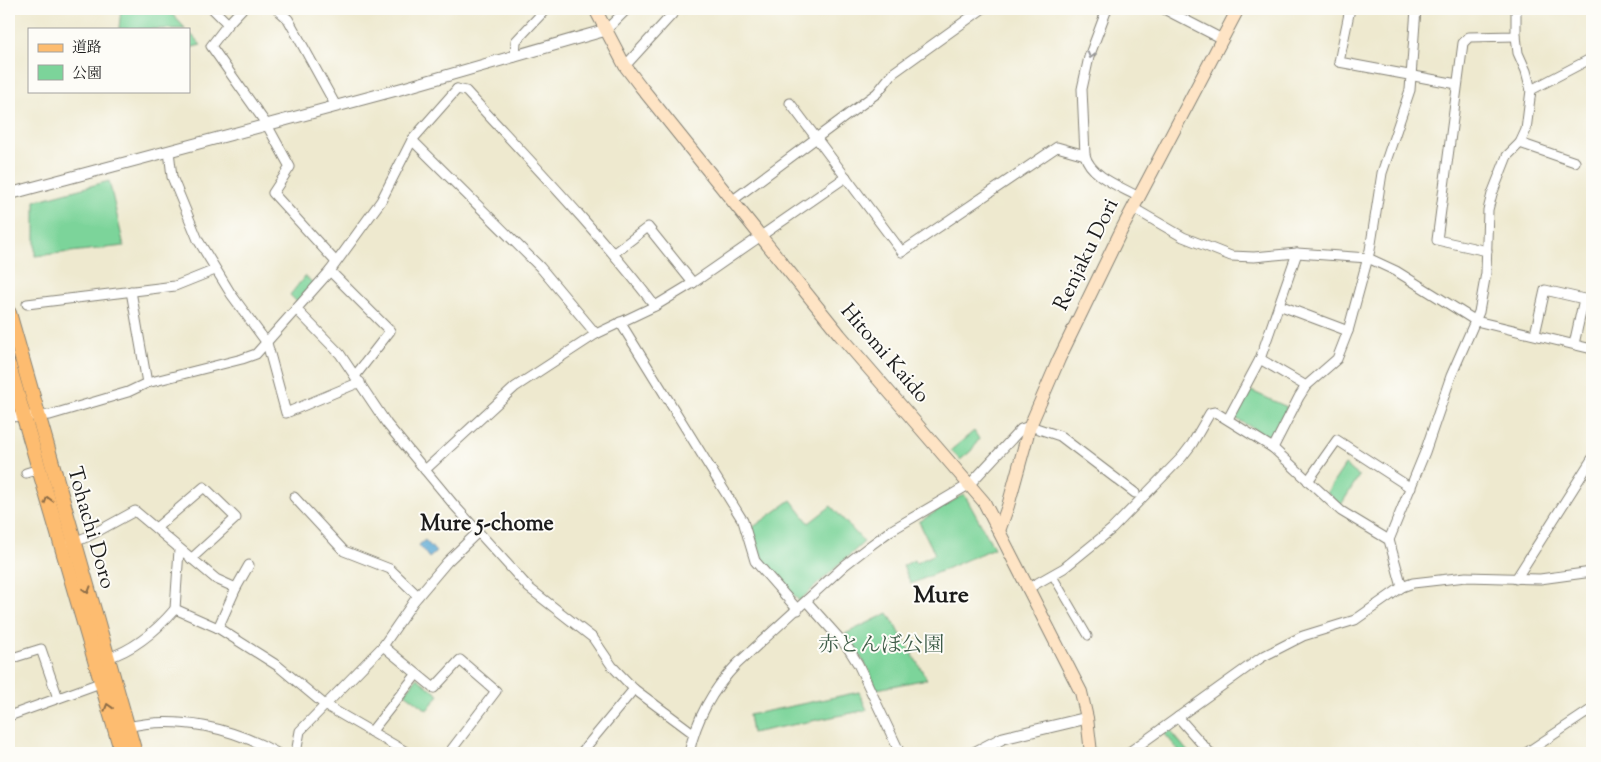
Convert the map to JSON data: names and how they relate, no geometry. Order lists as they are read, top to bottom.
{
  "streets": {
    "main road": ["Renjaku Dori", "Hitomi Kaido", "Tohachi Doro"]
  },
  "crossings": [
    ["Renjaku Dori", "Hitomi Kaido"]
  ],
  "districts": ["Mure 5-chome", "Mure"],
  "parks": ["赤とんぼ公園"],
  "legend": ["道路", "公園"]
}
